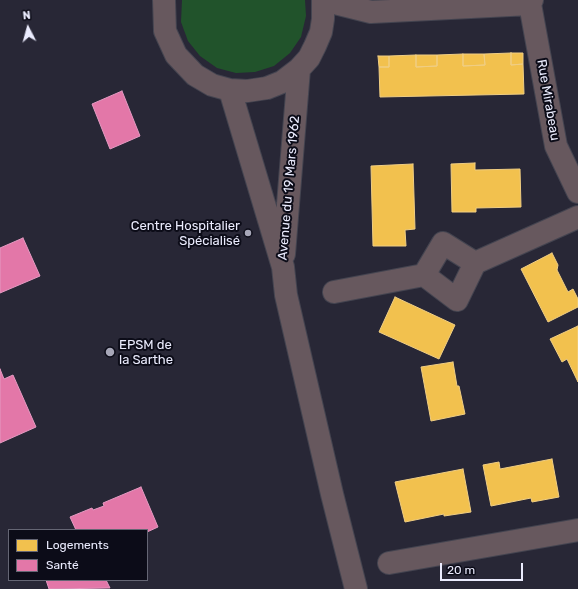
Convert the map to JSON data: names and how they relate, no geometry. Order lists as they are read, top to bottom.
{
  "streets": {
    "street": ["Rue Mirabeau", "Avenue du 19 Mars 1962"]
  },
  "places": ["Centre Hospitalier Spécialisé", "EPSM de la Sarthe"],
  "legend": ["Logements", "Santé"],
  "scale_bar": "20 m",
  "north": "top"
}
